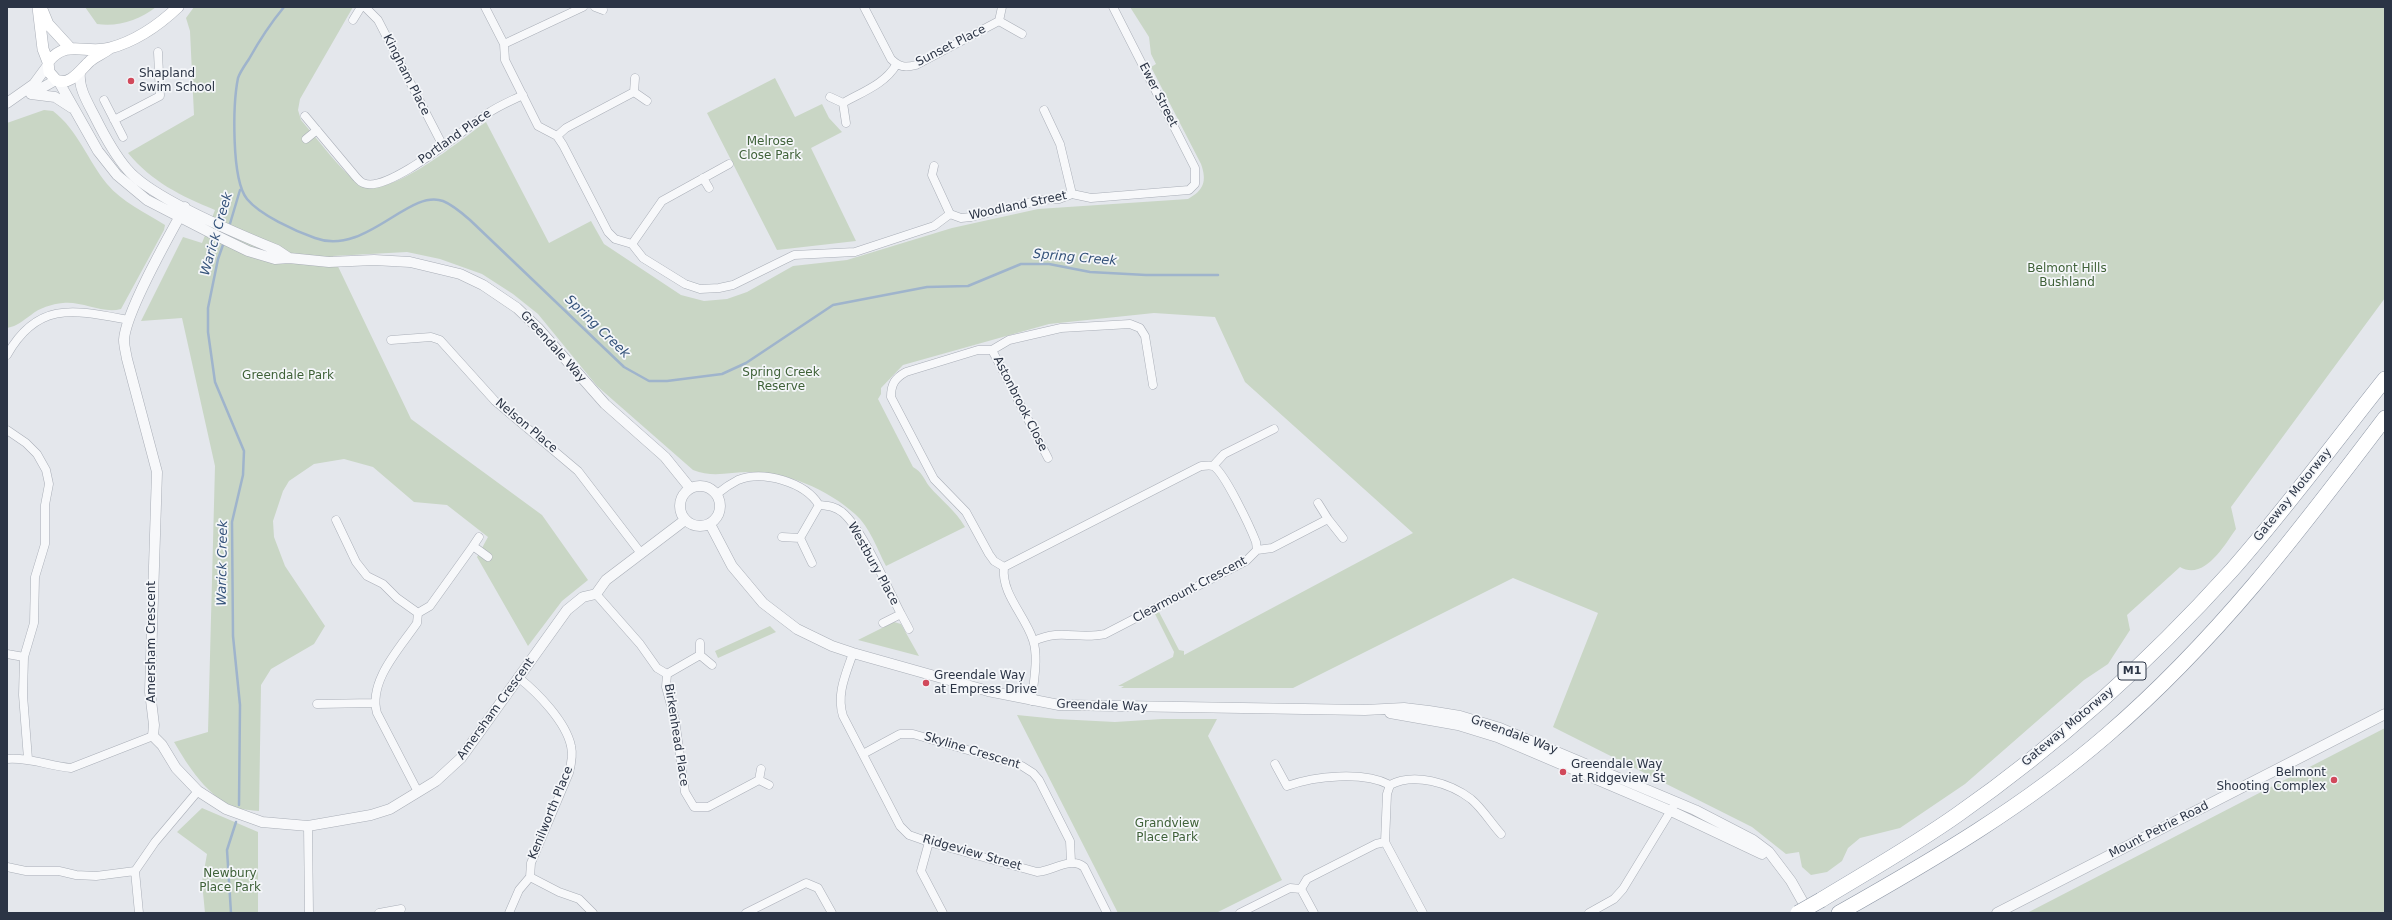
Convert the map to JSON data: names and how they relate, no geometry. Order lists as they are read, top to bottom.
{
  "streets": {
    "highway": ["Gateway Motorway", "M1"],
    "street": [
      "Sunset Place",
      "Kingham Place",
      "Ewer Street",
      "Portland Place",
      "Woodland Street",
      "Greendale Way",
      "Astonbrook Close",
      "Nelson Place",
      "Westbury Place",
      "Clearmount Crescent",
      "Amersham Crescent",
      "Birkenhead Place",
      "Skyline Crescent",
      "Kenilworth Place",
      "Mount Petrie Road",
      "Ridgeview Street"
    ]
  },
  "crossings": [
    ["Kingham Place", "Portland Place"],
    ["Ewer Street", "Woodland Street"],
    ["Greendale Way", "Amersham Crescent"],
    ["Greendale Way", "Ridgeview Street"],
    ["Amersham Crescent", "Birkenhead Place"],
    ["Amersham Crescent", "Kenilworth Place"],
    ["Skyline Crescent", "Ridgeview Street"]
  ],
  "water": ["Warick Creek", "Spring Creek"],
  "parks": [
    "Melrose Close Park",
    "Belmont Hills Bushland",
    "Spring Creek Reserve",
    "Greendale Park",
    "Grandview Place Park",
    "Newbury Place Park"
  ],
  "places": [
    "Shapland Swim School",
    "Greendale Way at Empress Drive",
    "Greendale Way at Ridgeview St",
    "Belmont Shooting Complex"
  ]
}
